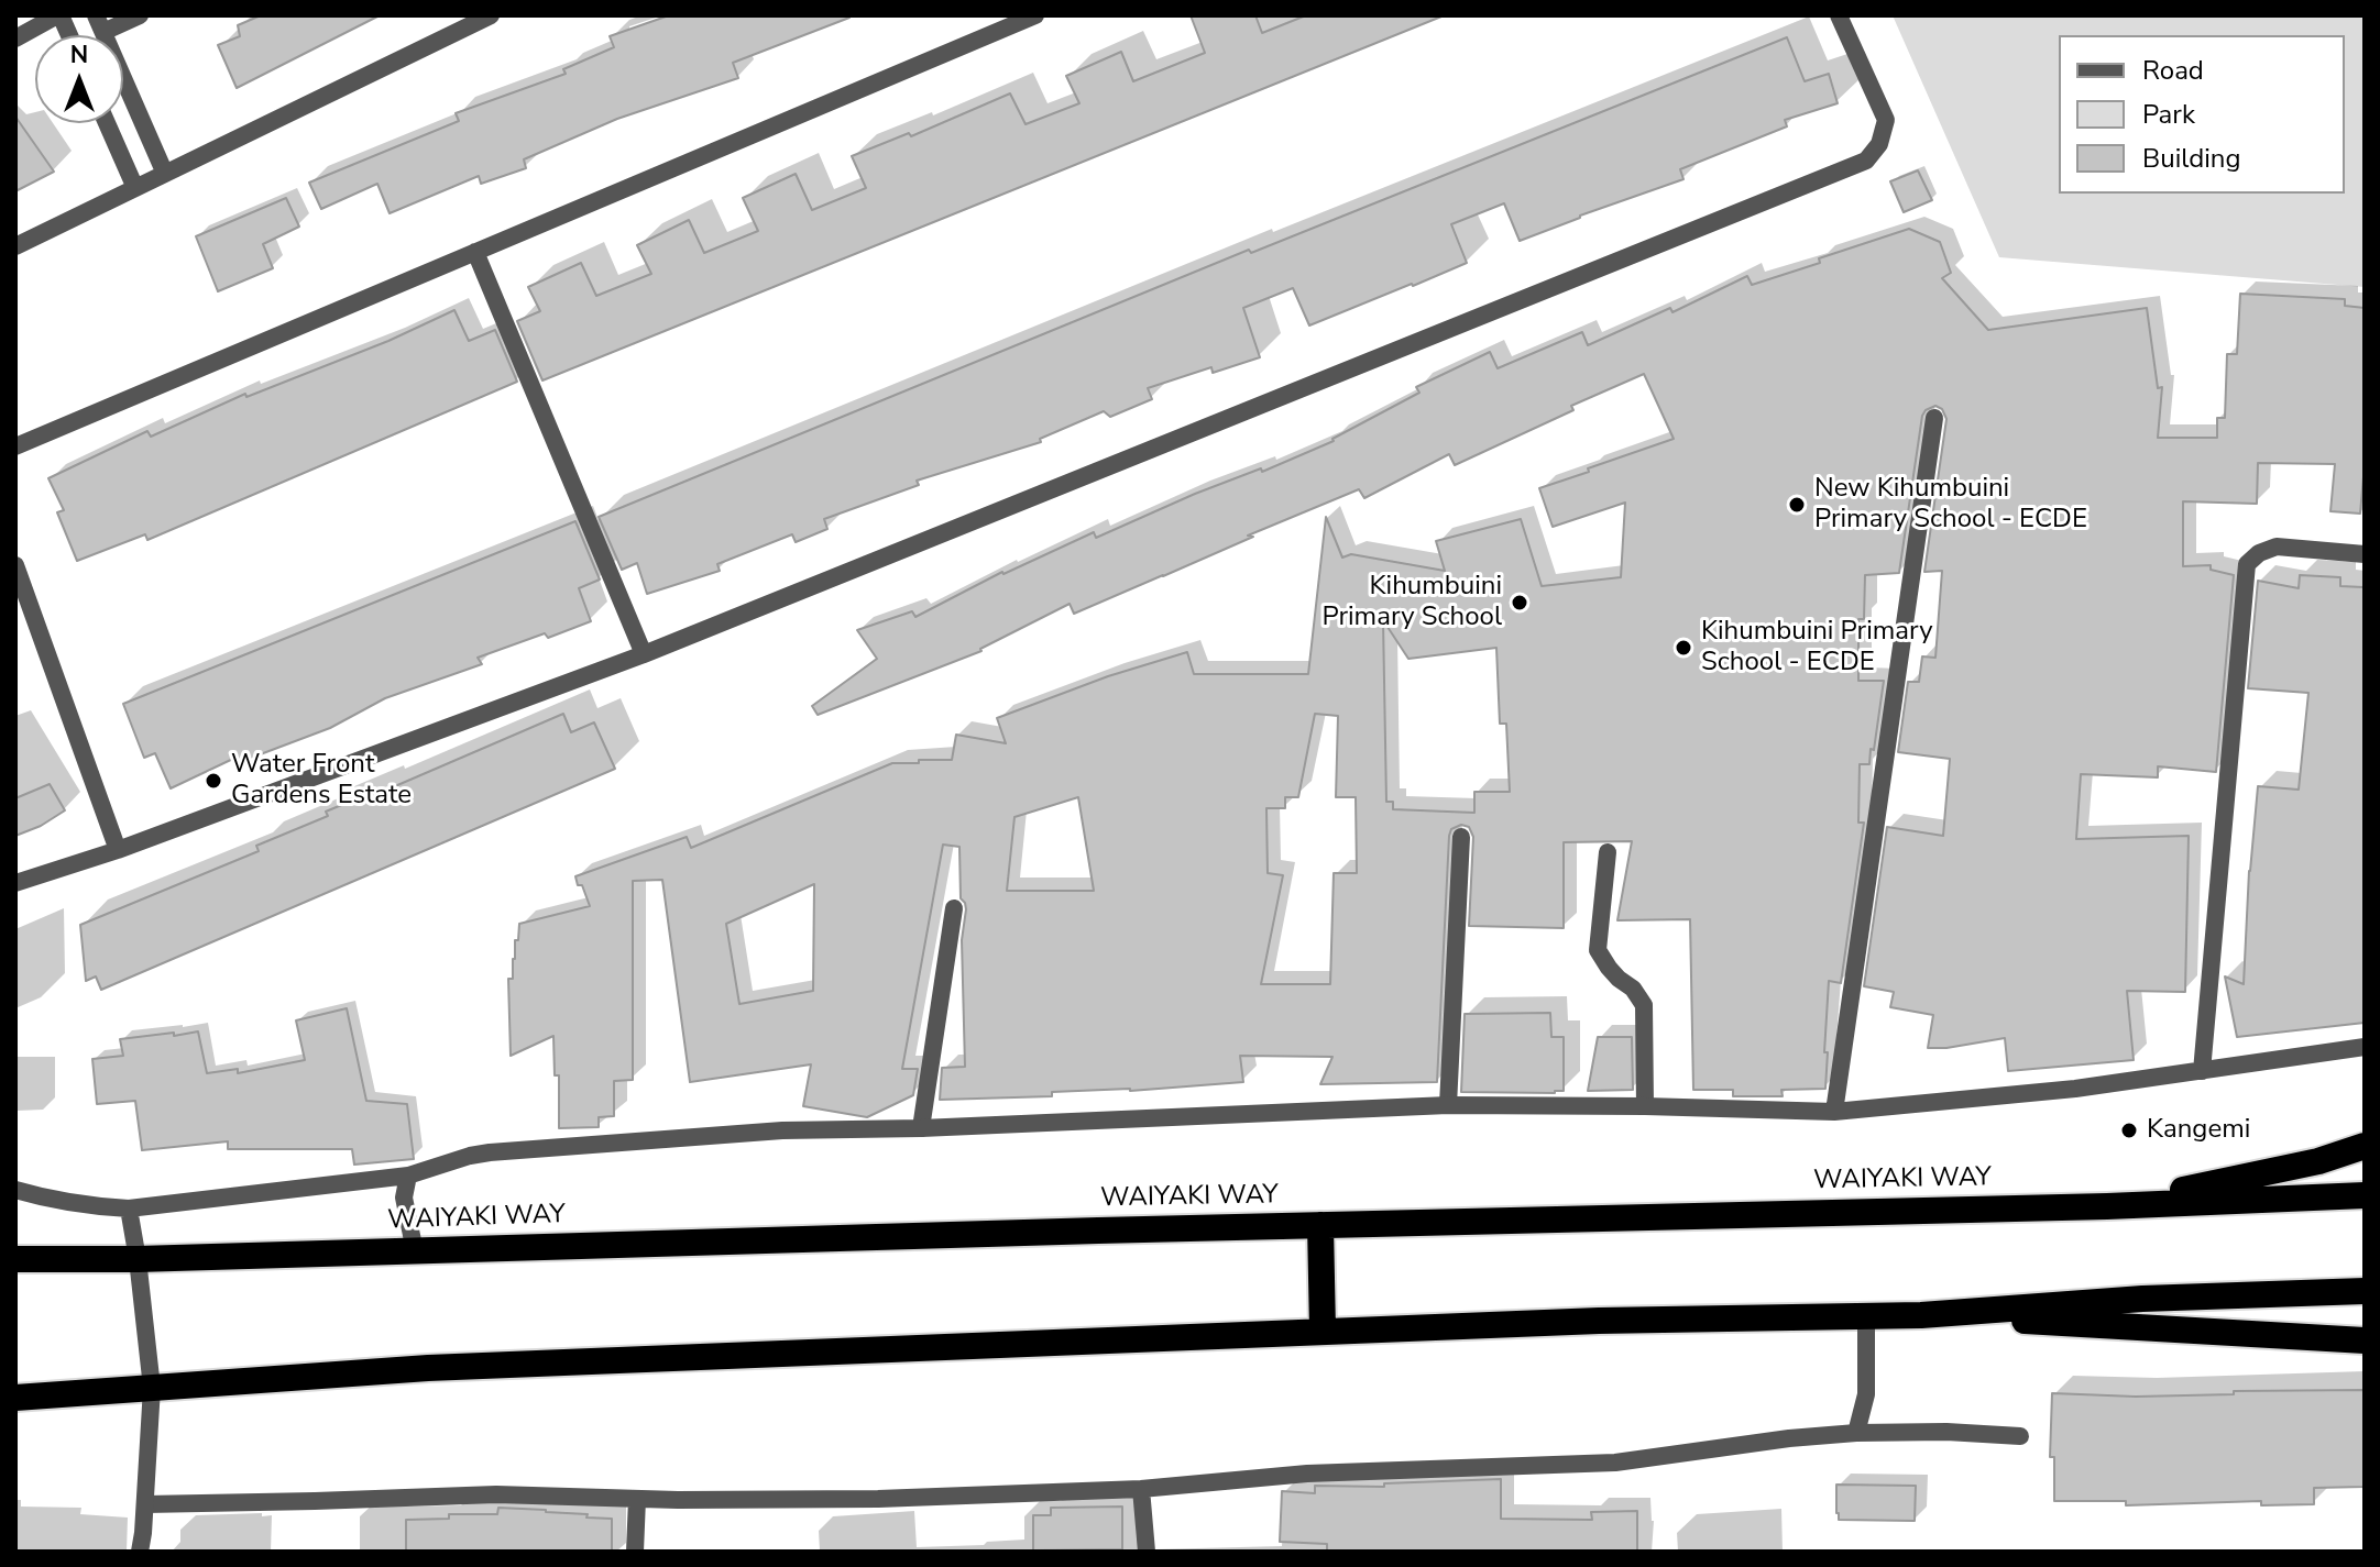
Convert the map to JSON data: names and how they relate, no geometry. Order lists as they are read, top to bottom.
{
  "streets": {
    "highway": ["WAIYAKI WAY"]
  },
  "places": [
    "New Kihumbuini Primary School - ECDE",
    "Kihumbuini Primary School",
    "Kihumbuini Primary School - ECDE",
    "Water Front Gardens Estate",
    "Kangemi"
  ],
  "legend": ["Road", "Park", "Building"],
  "north": "top"
}
